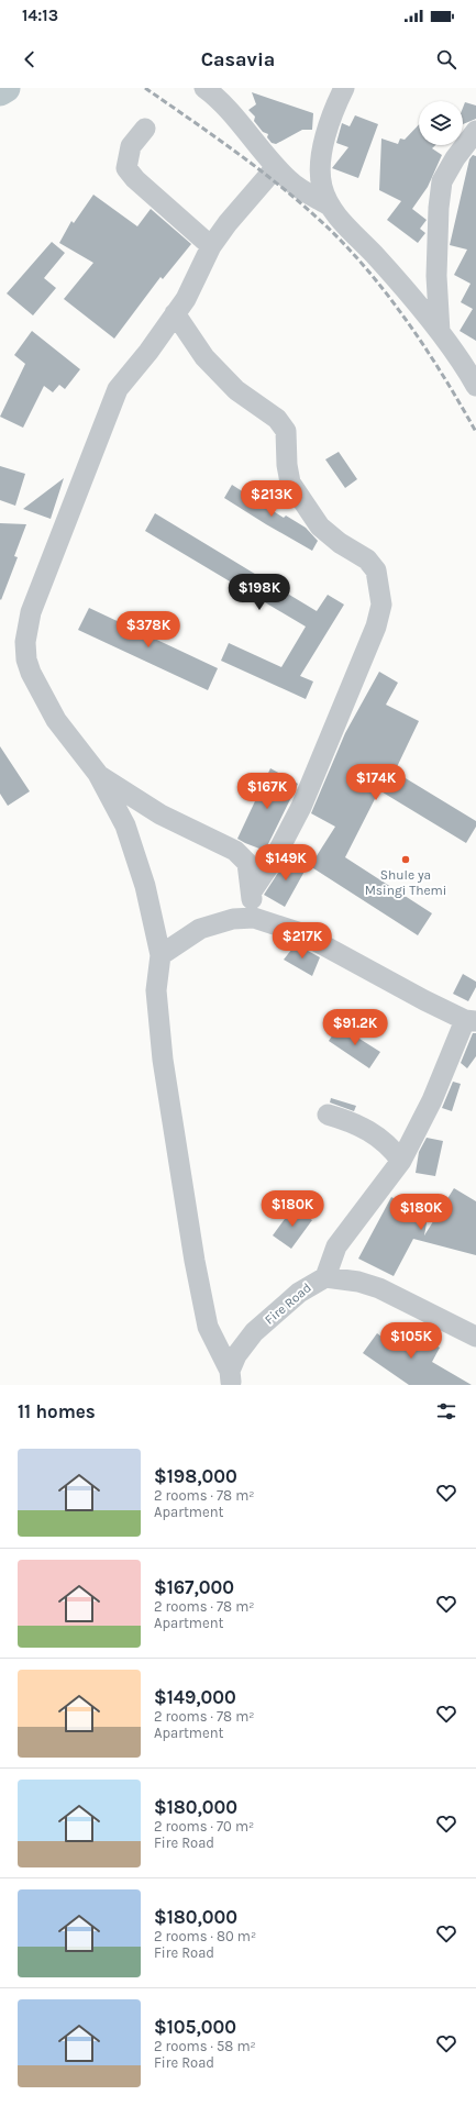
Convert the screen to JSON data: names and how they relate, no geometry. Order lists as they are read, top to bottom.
{
  "streets": {
    "street": ["Fire Road"]
  },
  "places": ["Shule ya Msingi Themi"],
  "page": {
    "status": "14:13",
    "header": "Casavia",
    "price": [
      "$213K",
      "$198K",
      "$378K",
      "$174K",
      "$167K",
      "$149K",
      "$217K",
      "$91.2K",
      "$180K",
      "$180K",
      "$105K"
    ],
    "heading": "11 homes",
    "list": [
      {
        "name": "$198,000",
        "note": "2 rooms · 78 m² · Apartment"
      },
      {
        "name": "$167,000",
        "note": "2 rooms · 78 m² · Apartment"
      },
      {
        "name": "$149,000",
        "note": "2 rooms · 78 m² · Apartment"
      },
      {
        "name": "$180,000",
        "note": "2 rooms · 70 m² · Fire Road"
      },
      {
        "name": "$180,000",
        "note": "2 rooms · 80 m² · Fire Road"
      },
      {
        "name": "$105,000",
        "note": "2 rooms · 58 m² · Fire Road"
      }
    ]
  }
}
